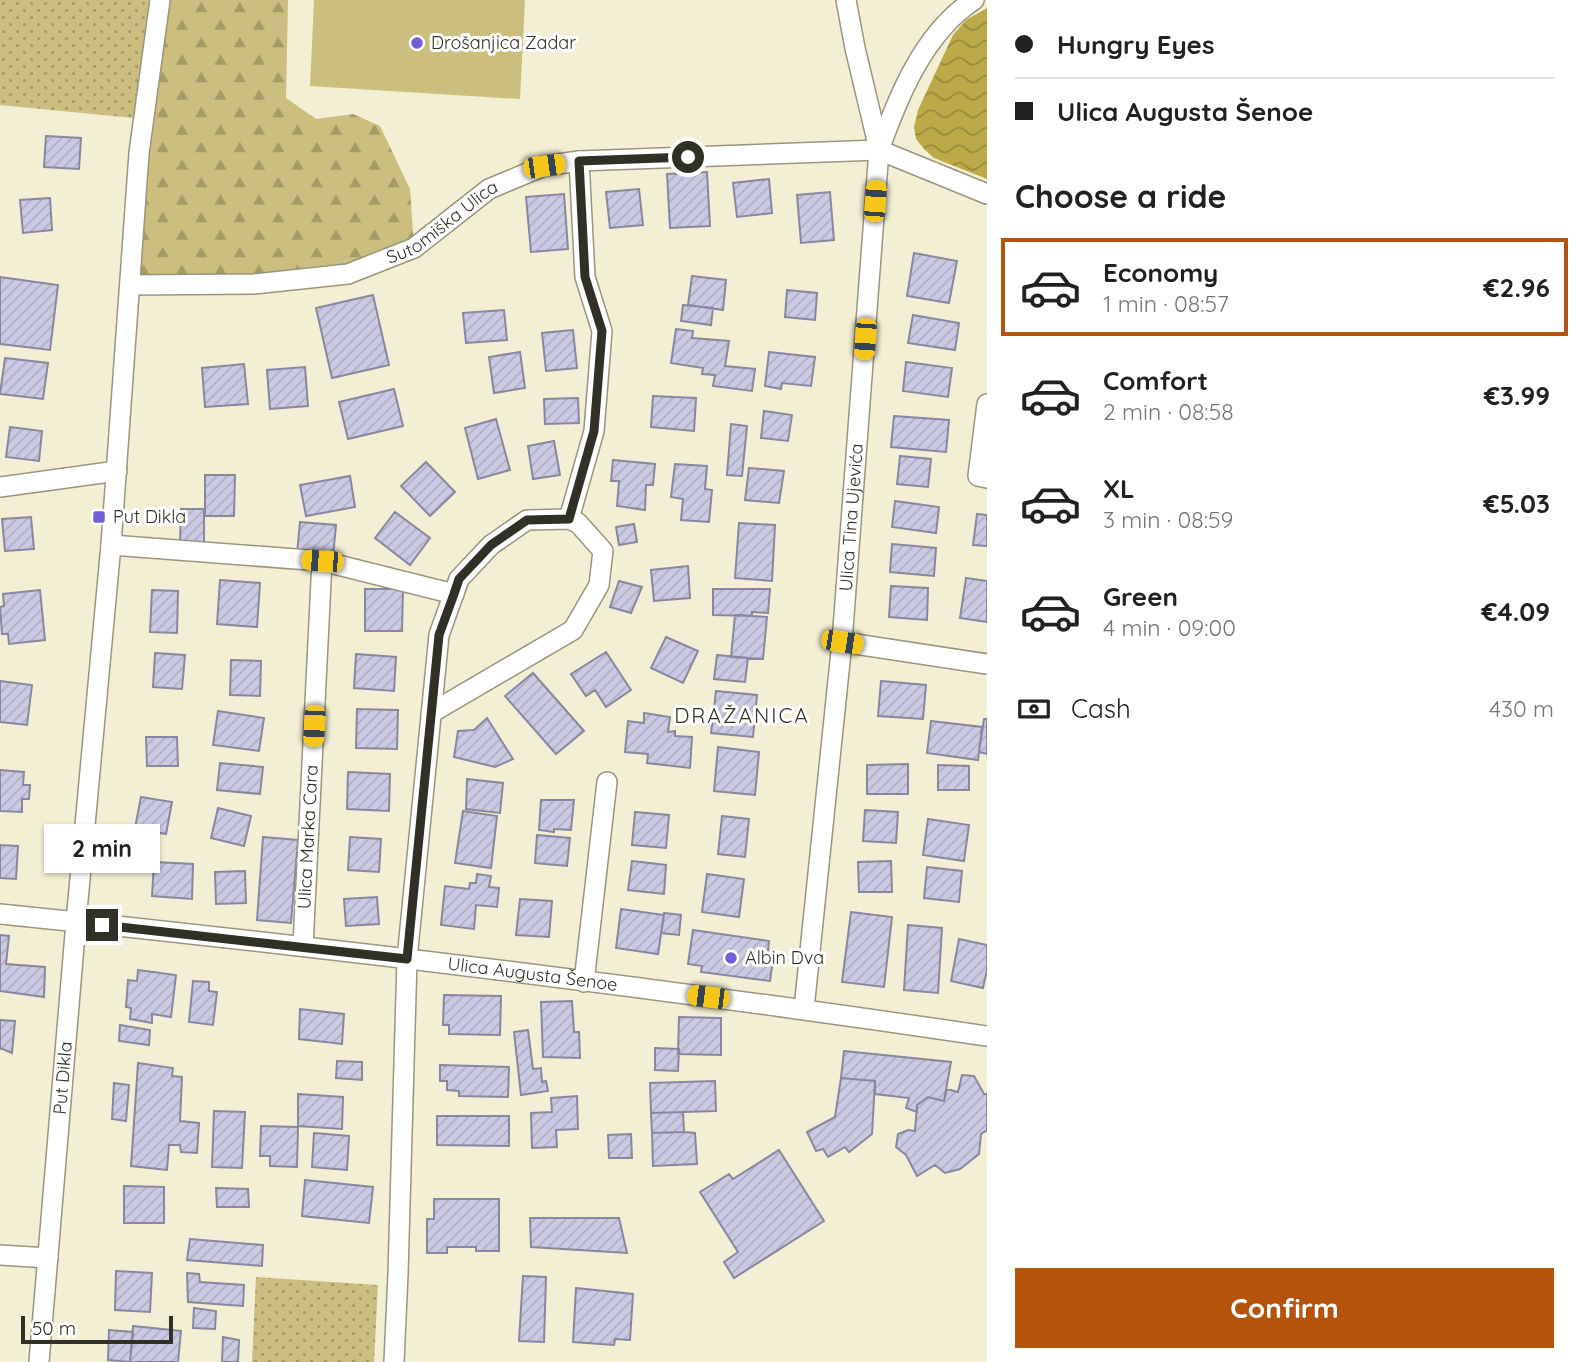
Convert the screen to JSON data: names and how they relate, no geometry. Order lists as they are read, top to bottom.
{
  "streets": {
    "street": [
      "Sutomiška Ulica",
      "Ulica Tina Ujevića",
      "Ulica Marka Cara",
      "Ulica Augusta Šenoe",
      "Put Dikla"
    ]
  },
  "crossings": [
    ["Sutomiška Ulica", "Ulica Tina Ujevića"],
    ["Sutomiška Ulica", "Put Dikla"],
    ["Ulica Tina Ujevića", "Ulica Augusta Šenoe"],
    ["Ulica Marka Cara", "Ulica Augusta Šenoe"],
    ["Ulica Augusta Šenoe", "Put Dikla"]
  ],
  "districts": ["DRAŽANICA"],
  "places": {
    "other": ["Drošanjica Zadar", "Albin Dva"],
    "transit": ["Put Dikla"]
  },
  "scale_bar": "50 m",
  "page": {
    "banner": ["Hungry Eyes", "Ulica Augusta Šenoe"],
    "heading": "Choose a ride",
    "list": [
      {
        "name": "Economy",
        "note": "1 min · 08:57",
        "value": "€2.96"
      },
      {
        "name": "Comfort",
        "note": "2 min · 08:58",
        "value": "€3.99"
      },
      {
        "name": "XL",
        "note": "3 min · 08:59",
        "value": "€5.03"
      },
      {
        "name": "Green",
        "note": "4 min · 09:00",
        "value": "€4.09"
      }
    ],
    "pay": ["Cash", "430 m"],
    "bubble": "2 min",
    "buttons": "Confirm",
    "scale": "50 m"
  }
}
